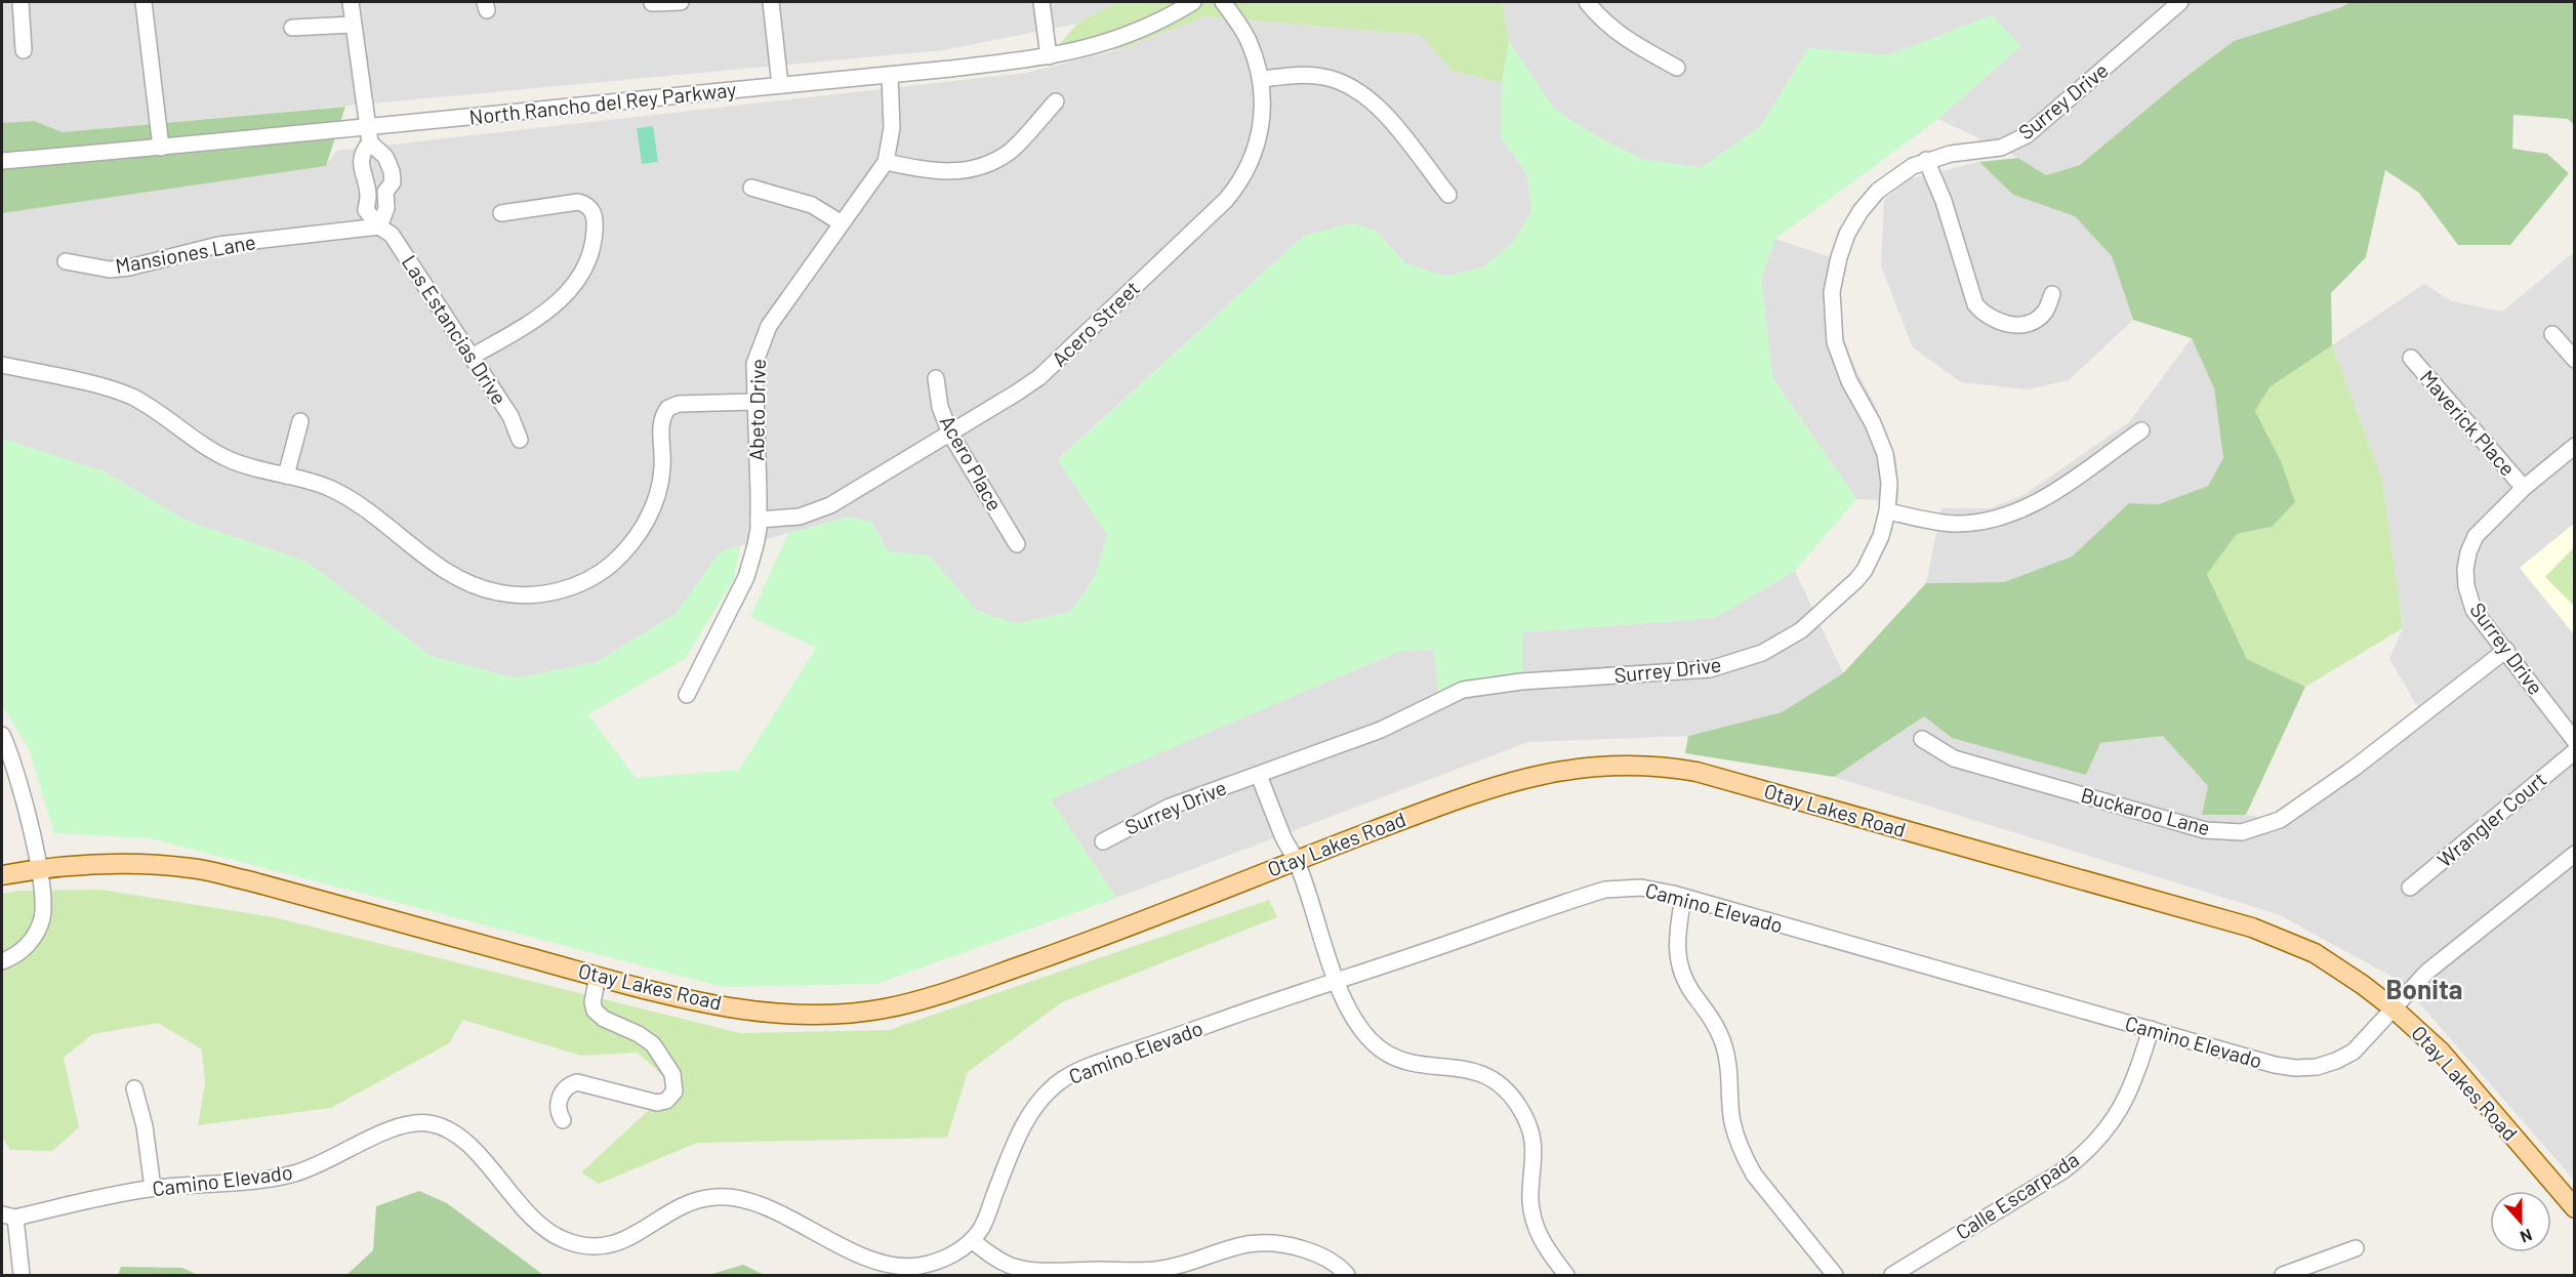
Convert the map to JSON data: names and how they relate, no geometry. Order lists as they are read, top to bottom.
{
  "streets": {
    "main road": ["Otay Lakes Road"],
    "street": [
      "Surrey Drive",
      "North Rancho del Rey Parkway",
      "Mansiones Lane",
      "Acero Street",
      "Las Estancias Drive",
      "Abeto Drive",
      "Maverick Place",
      "Acero Place",
      "Buckaroo Lane",
      "Wrangler Court",
      "Camino Elevado",
      "Calle Escarpada"
    ]
  },
  "crossings": [
    ["Surrey Drive", "Maverick Place"],
    ["Surrey Drive", "Buckaroo Lane"],
    ["North Rancho del Rey Parkway", "Las Estancias Drive"],
    ["North Rancho del Rey Parkway", "Abeto Drive"],
    ["Mansiones Lane", "Las Estancias Drive"],
    ["Acero Street", "Abeto Drive"],
    ["Acero Street", "Acero Place"],
    ["Otay Lakes Road", "Camino Elevado"],
    ["Camino Elevado", "Calle Escarpada"]
  ],
  "districts": ["Bonita"],
  "north": "bottom"
}
